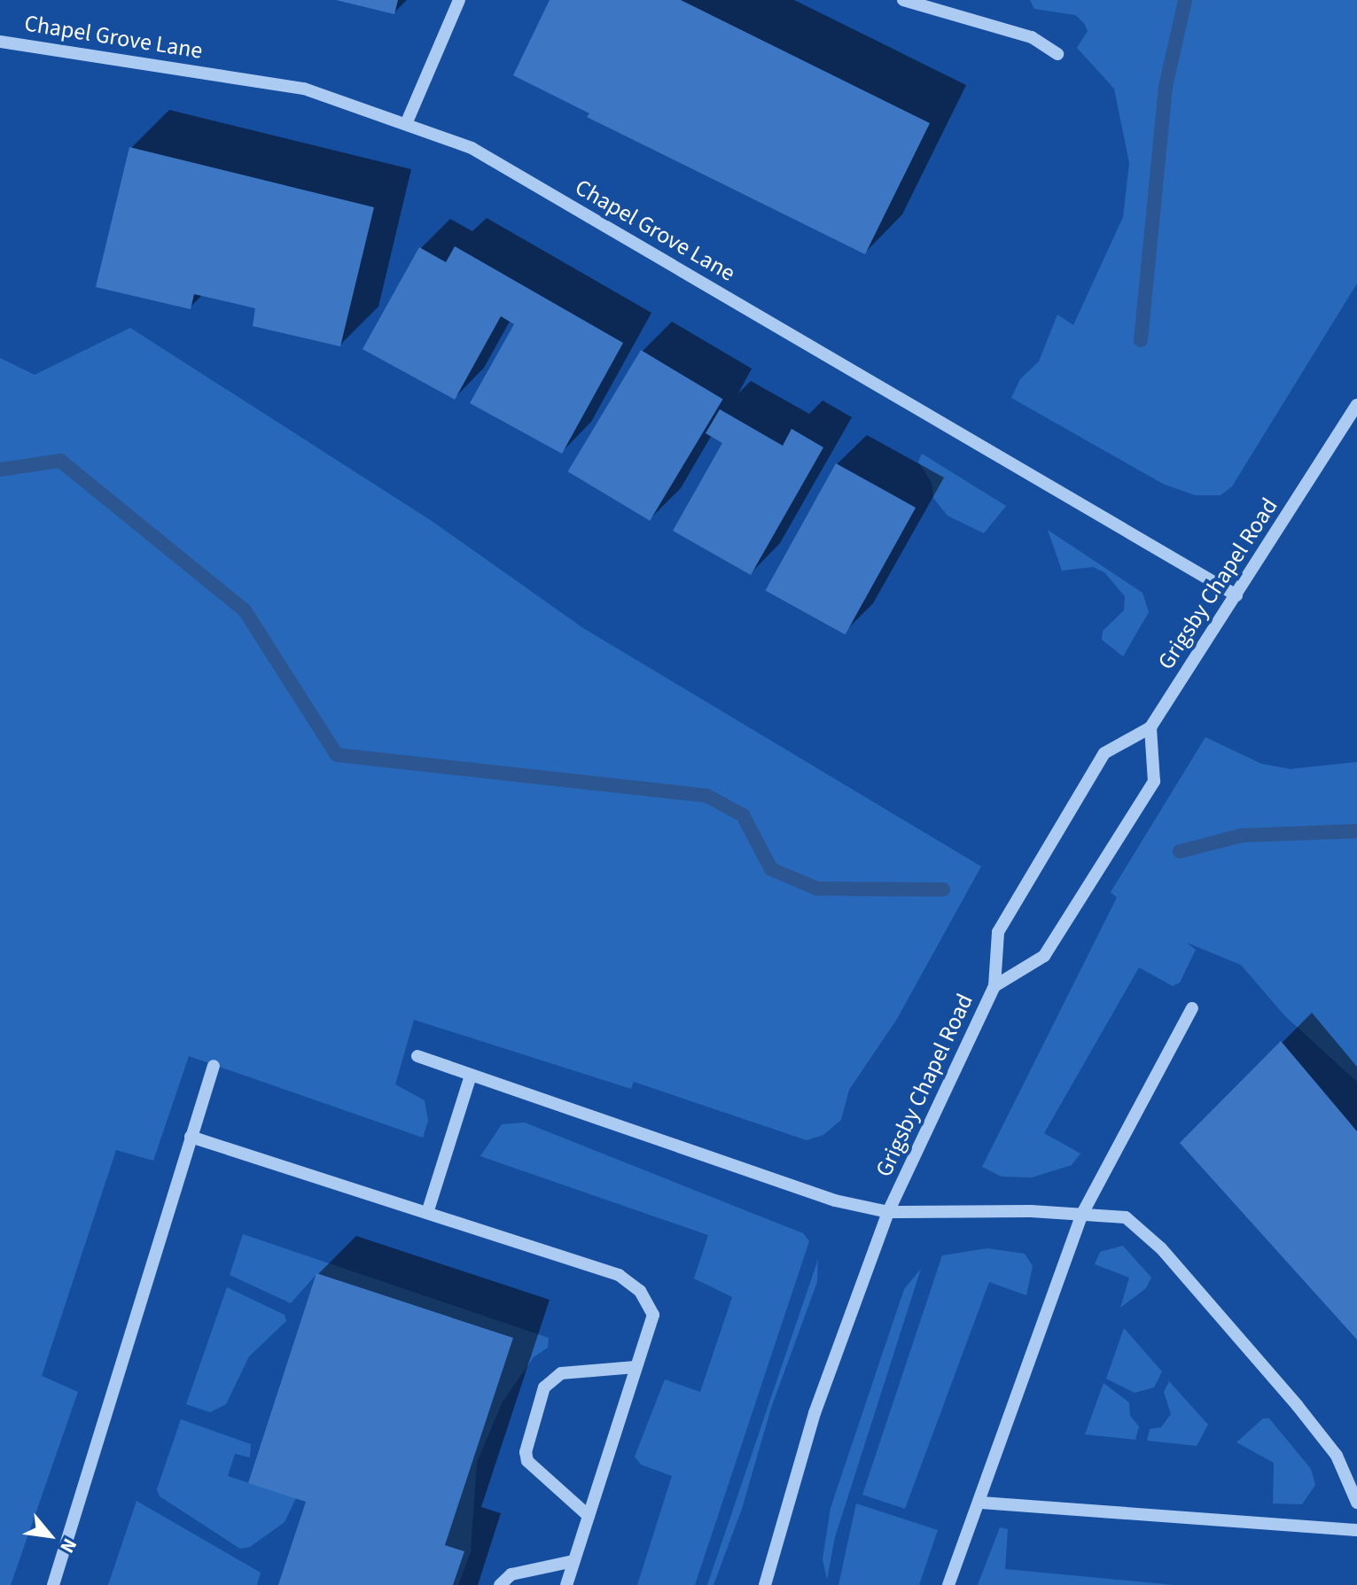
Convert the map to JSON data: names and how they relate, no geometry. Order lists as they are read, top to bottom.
{
  "streets": {
    "street": ["Chapel Grove Lane", "Grigsby Chapel Road"]
  },
  "crossings": [
    ["Chapel Grove Lane", "Grigsby Chapel Road"]
  ],
  "north": "bottom right"
}
